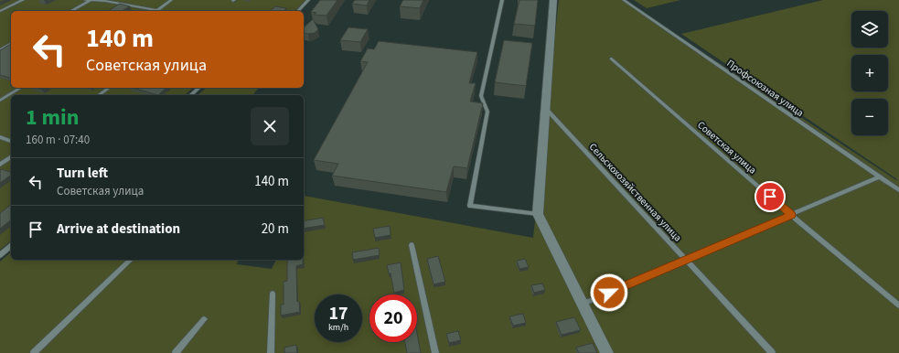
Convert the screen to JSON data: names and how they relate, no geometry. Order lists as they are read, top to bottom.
{
  "streets": {
    "lane": ["Профсоюзная улица", "Советская улица", "Сельскохозяйственная улица"]
  },
  "page": {
    "map_buttons": ["+", "−"],
    "turn": ["140 m", "Советская улица"],
    "heading": ["1 min", "160 m · 07:40"],
    "list": [
      {
        "name": "Turn left",
        "note": "Советская улица",
        "value": "140 m"
      },
      {
        "name": "Arrive at destination",
        "value": "20 m"
      }
    ],
    "speed": "17 km/h",
    "limit": "20"
  }
}
